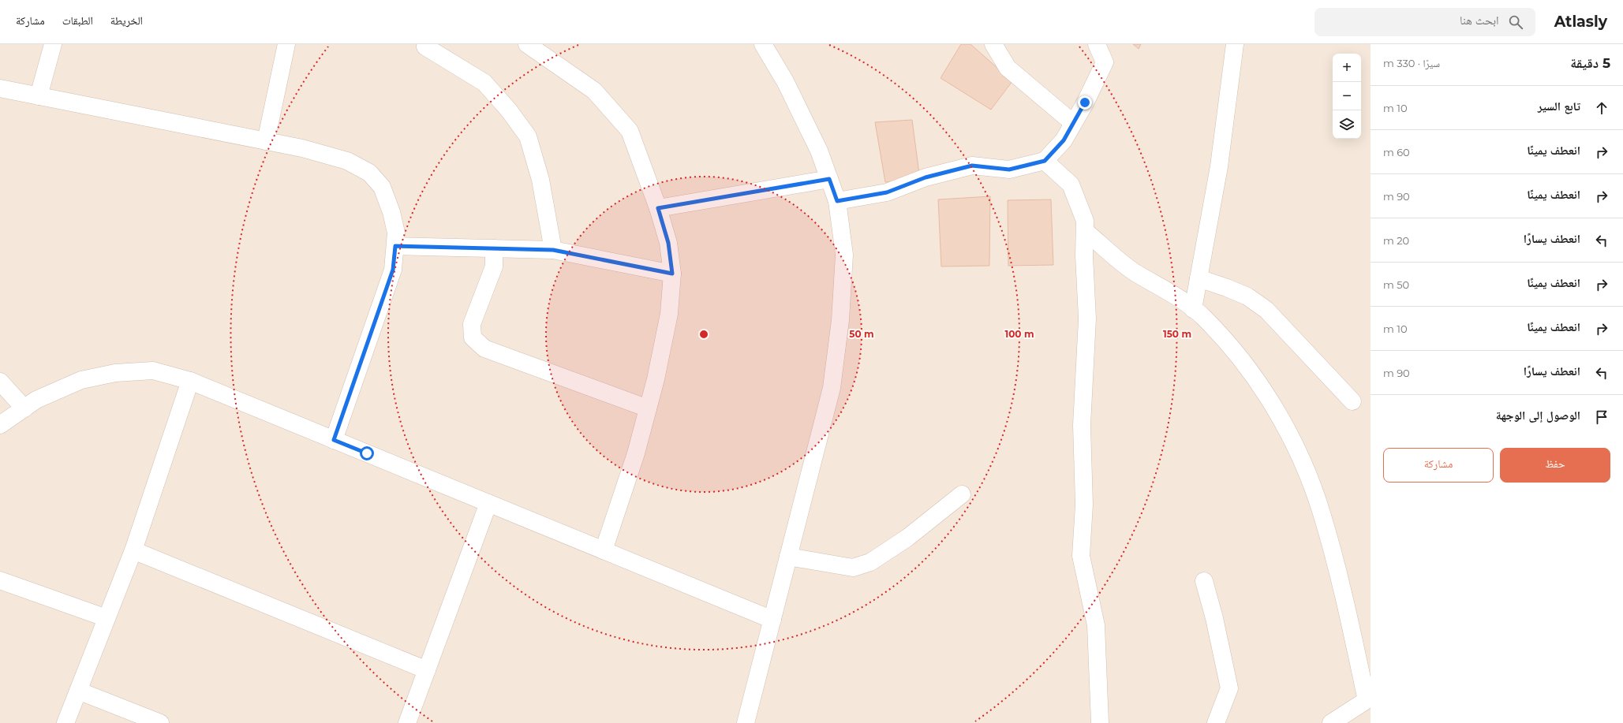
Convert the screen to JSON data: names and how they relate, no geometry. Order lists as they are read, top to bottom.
{
  "page": {
    "header": "Atlasly",
    "search": "ابحث هنا",
    "nav": ["الخريطة", "الطبقات", "مشاركة"],
    "heading": ["5 دقيقة", "سيرًا · 330 m"],
    "map_buttons": ["+", "−"],
    "list": [
      ["تابع السير", "10 m"],
      ["انعطف يمينًا", "60 m"],
      ["انعطف يمينًا", "90 m"],
      ["انعطف يسارًا", "20 m"],
      ["انعطف يمينًا", "50 m"],
      ["انعطف يمينًا", "10 m"],
      ["انعطف يسارًا", "90 m"],
      "الوصول إلى الوجهة"
    ],
    "buttons": ["حفظ", "مشاركة"]
  },
  "rings": ["50 m", "100 m", "150 m"]
}
